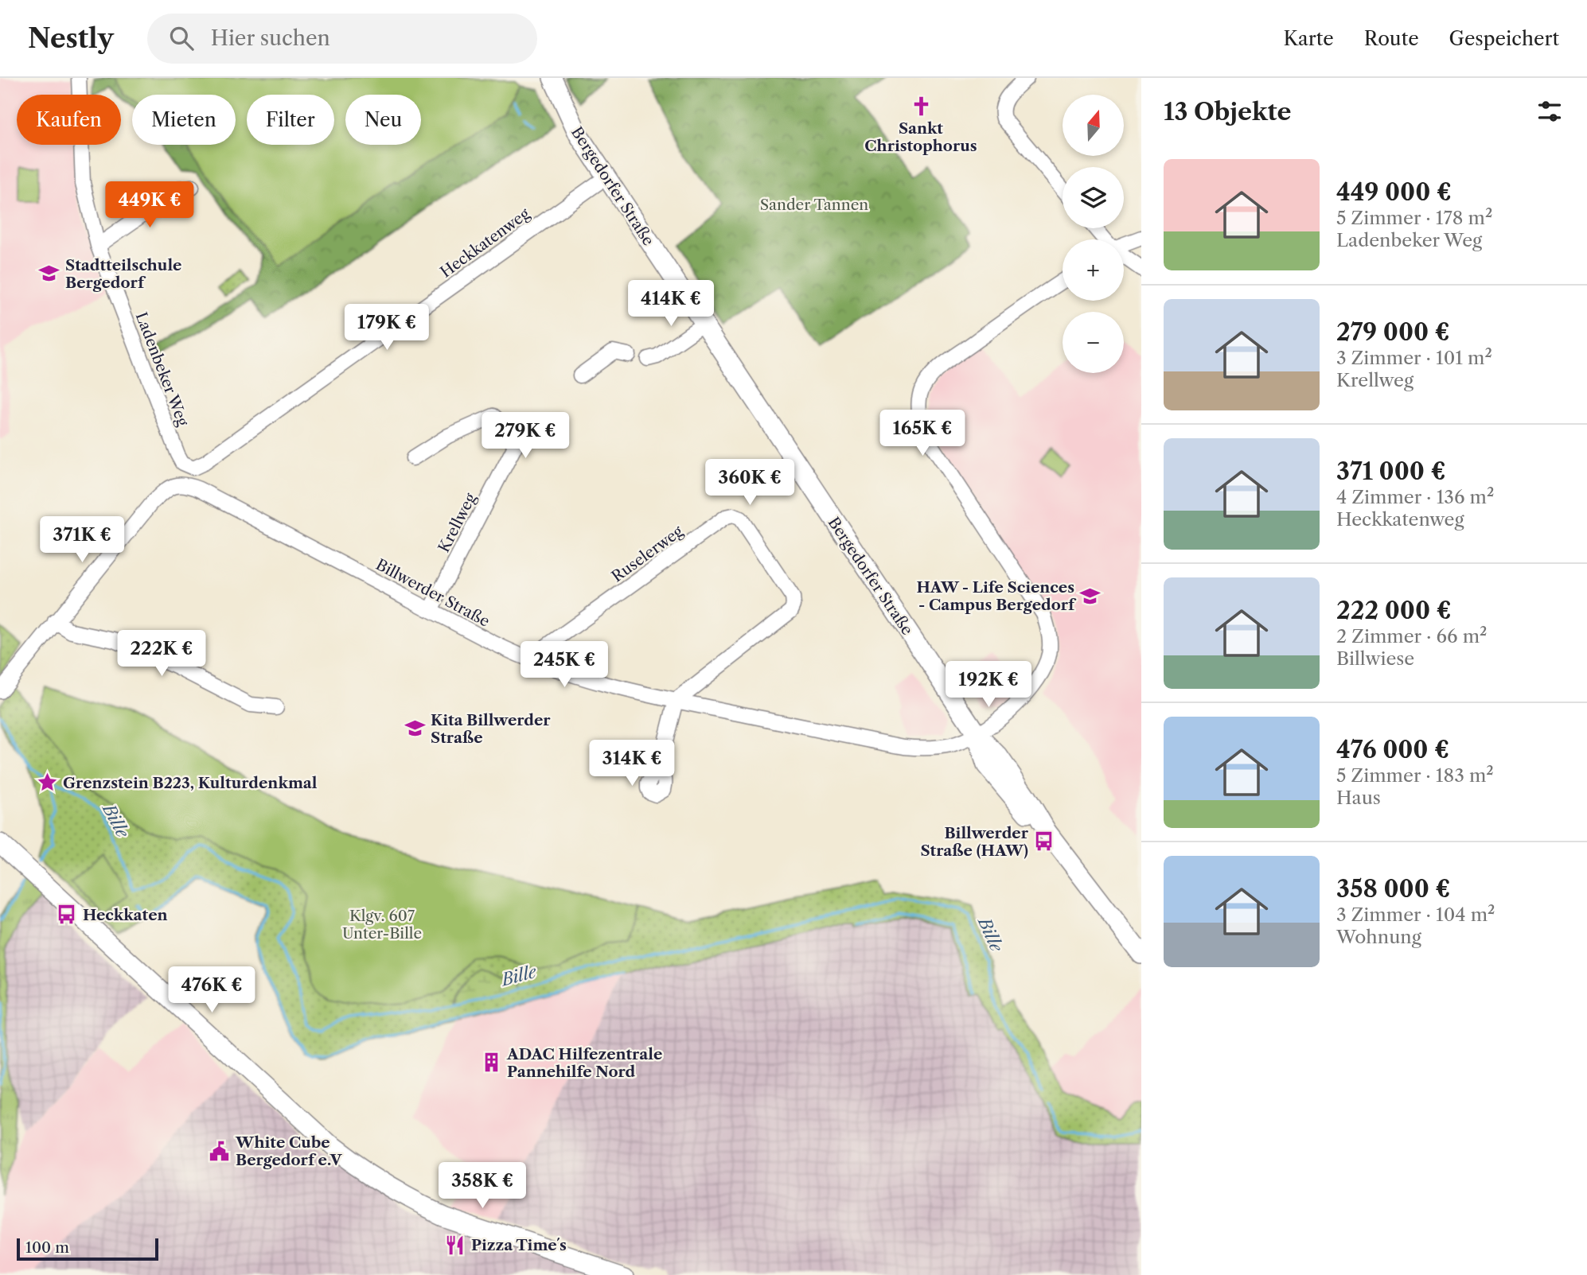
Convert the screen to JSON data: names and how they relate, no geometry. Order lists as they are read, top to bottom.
{
  "streets": {
    "main road": ["Bergedorfer Straße"],
    "street": [
      "Heckkatenweg",
      "Ladenbeker Weg",
      "Krellweg",
      "Ruselerweg",
      "Billwerder Straße"
    ]
  },
  "crossings": [
    ["Bergedorfer Straße", "Heckkatenweg"],
    ["Bergedorfer Straße", "Billwerder Straße"],
    ["Heckkatenweg", "Ladenbeker Weg"],
    ["Krellweg", "Billwerder Straße"],
    ["Ruselerweg", "Billwerder Straße"]
  ],
  "water": ["Bille"],
  "parks": ["Sander Tannen", "Klgv. 607 Unter-Bille"],
  "places": {
    "church": ["Sankt Christophorus"],
    "school or university": ["Stadtteilschule Bergedorf", "HAW - Life Sciences - Campus Bergedorf", "Kita Billwerder Straße"],
    "place": ["Grenzstein B223, Kulturdenkmal"],
    "bus stop": ["Billwerder Straße (HAW)", "Heckkaten"],
    "building": ["ADAC Hilfezentrale Pannehilfe Nord"],
    "public building": ["White Cube Bergedorf e.V"],
    "restaurant": ["Pizza Time´s"]
  },
  "scale_bar": "100 m",
  "north": "top",
  "page": {
    "header": "Nestly",
    "search": "Hier suchen",
    "nav": ["Karte", "Route", "Gespeichert"],
    "heading": "13 Objekte",
    "map_buttons": ["+", "−"],
    "chip": [
      "Kaufen",
      "Mieten",
      "Filter",
      "Neu"
    ],
    "list": [
      {
        "name": "449 000 €",
        "note": "5 Zimmer · 178 m² · Ladenbeker Weg"
      },
      {
        "name": "279 000 €",
        "note": "3 Zimmer · 101 m² · Krellweg"
      },
      {
        "name": "371 000 €",
        "note": "4 Zimmer · 136 m² · Heckkatenweg"
      },
      {
        "name": "222 000 €",
        "note": "2 Zimmer · 66 m² · Billwiese"
      },
      {
        "name": "476 000 €",
        "note": "5 Zimmer · 183 m² · Haus"
      },
      {
        "name": "358 000 €",
        "note": "3 Zimmer · 104 m² · Wohnung"
      }
    ],
    "price": [
      "449K €",
      "414K €",
      "179K €",
      "165K €",
      "279K €",
      "360K €",
      "371K €",
      "222K €",
      "245K €",
      "192K €",
      "314K €",
      "476K €",
      "358K €"
    ],
    "scale": "100 m"
  }
}
